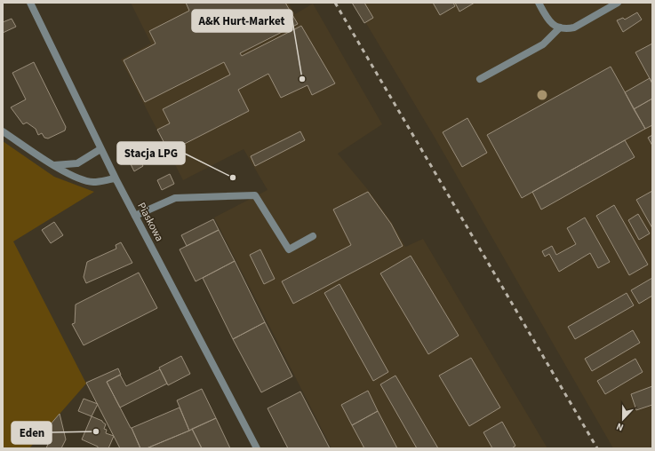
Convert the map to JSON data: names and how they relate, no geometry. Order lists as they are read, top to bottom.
{
  "streets": {
    "street": ["Piaskowa"]
  },
  "places": ["A&K Hurt-Market", "Stacja LPG", "Eden"],
  "north": "bottom"
}
